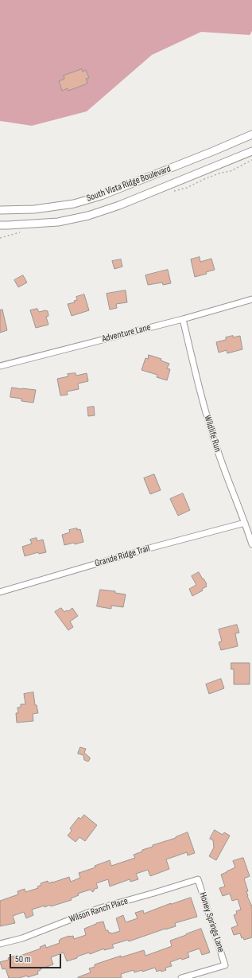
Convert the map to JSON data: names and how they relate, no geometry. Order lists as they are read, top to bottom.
{
  "streets": {
    "street": [
      "South Vista Ridge Boulevard",
      "Adventure Lane",
      "Wildlife Run",
      "Grande Ridge Trail",
      "Wilson Ranch Place",
      "Honey Springs Lane"
    ]
  },
  "crossings": [
    ["Adventure Lane", "Wildlife Run"],
    ["Wildlife Run", "Grande Ridge Trail"],
    ["Wilson Ranch Place", "Honey Springs Lane"]
  ],
  "scale_bar": "50 m"
}
